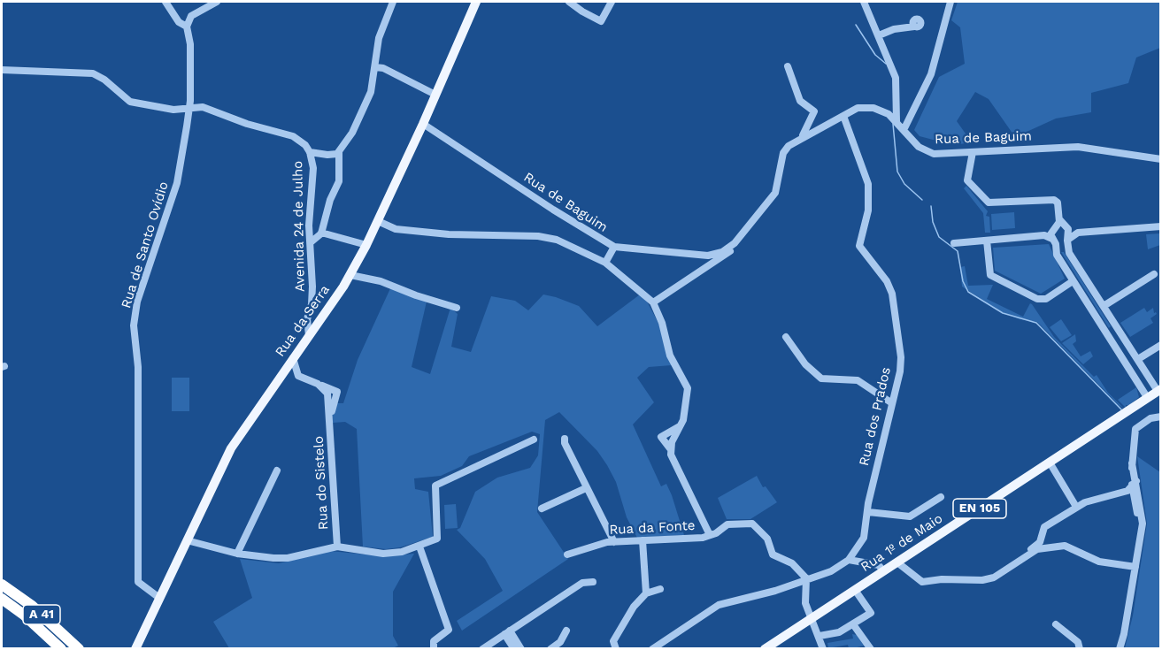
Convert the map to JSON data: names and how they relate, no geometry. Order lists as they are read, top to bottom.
{
  "streets": {
    "highway": ["A 41"],
    "main road": ["Rua da Serra", "EN 105", "Rua 1º de Maio"],
    "street": [
      "Rua de Baguim",
      "Avenida 24 de Julho",
      "Rua de Santo Ovídio",
      "Rua dos Prados",
      "Rua do Sistelo",
      "Rua da Fonte"
    ]
  },
  "crossings": [
    ["Rua de Baguim", "Rua da Serra"],
    ["Rua de Baguim", "Rua dos Prados"],
    ["Avenida 24 de Julho", "Rua de Santo Ovídio"],
    ["Avenida 24 de Julho", "Rua da Serra"],
    ["Rua de Santo Ovídio", "Rua da Serra"],
    ["Rua da Serra", "Rua do Sistelo"],
    ["Rua dos Prados", "Rua da Fonte"]
  ]
}
